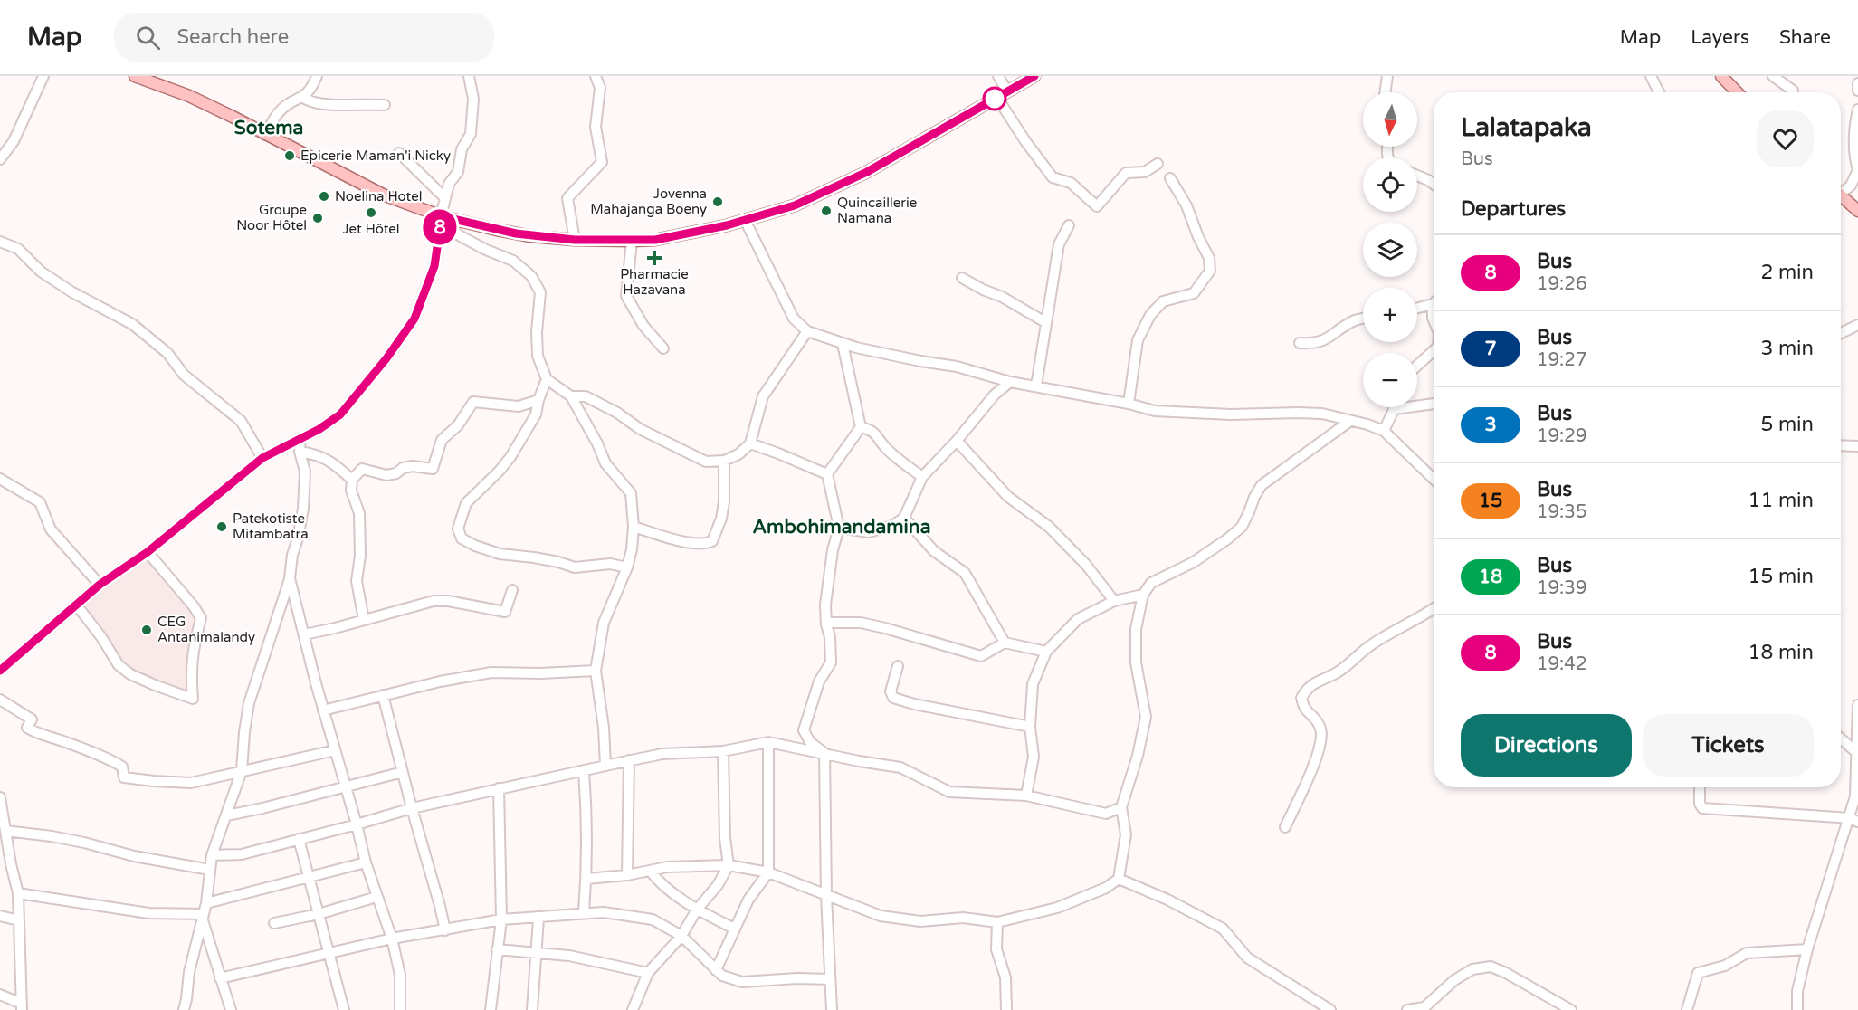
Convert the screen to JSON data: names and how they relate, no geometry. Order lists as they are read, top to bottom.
{
  "districts": ["Sotema", "Ambohimandamina"],
  "places": {
    "other": [
      "Epicerie Maman'i Nicky",
      "Noelina Hotel",
      "Jovenna Mahajanga Boeny",
      "Quincaillerie Namana",
      "Jet Hôtel",
      "Groupe Noor Hôtel",
      "Patekotiste Mitambatra",
      "CEG Antanimalandy"
    ],
    "health": ["Pharmacie Hazavana"]
  },
  "lines": ["bus line 8"],
  "north": "bottom",
  "page": {
    "header": "Map",
    "search": "Search here",
    "nav": ["Map", "Layers", "Share"],
    "on_map": "8",
    "map_buttons": ["+", "−"],
    "heading": [
      ["Lalatapaka", "Bus"],
      "Departures"
    ],
    "list": [
      {
        "mark": "8",
        "name": "Bus",
        "note": "19:26",
        "value": "2 min"
      },
      {
        "mark": "7",
        "name": "Bus",
        "note": "19:27",
        "value": "3 min"
      },
      {
        "mark": "3",
        "name": "Bus",
        "note": "19:29",
        "value": "5 min"
      },
      {
        "mark": "15",
        "name": "Bus",
        "note": "19:35",
        "value": "11 min"
      },
      {
        "mark": "18",
        "name": "Bus",
        "note": "19:39",
        "value": "15 min"
      },
      {
        "mark": "8",
        "name": "Bus",
        "note": "19:42",
        "value": "18 min"
      }
    ],
    "buttons": ["Directions", "Tickets"]
  }
}
